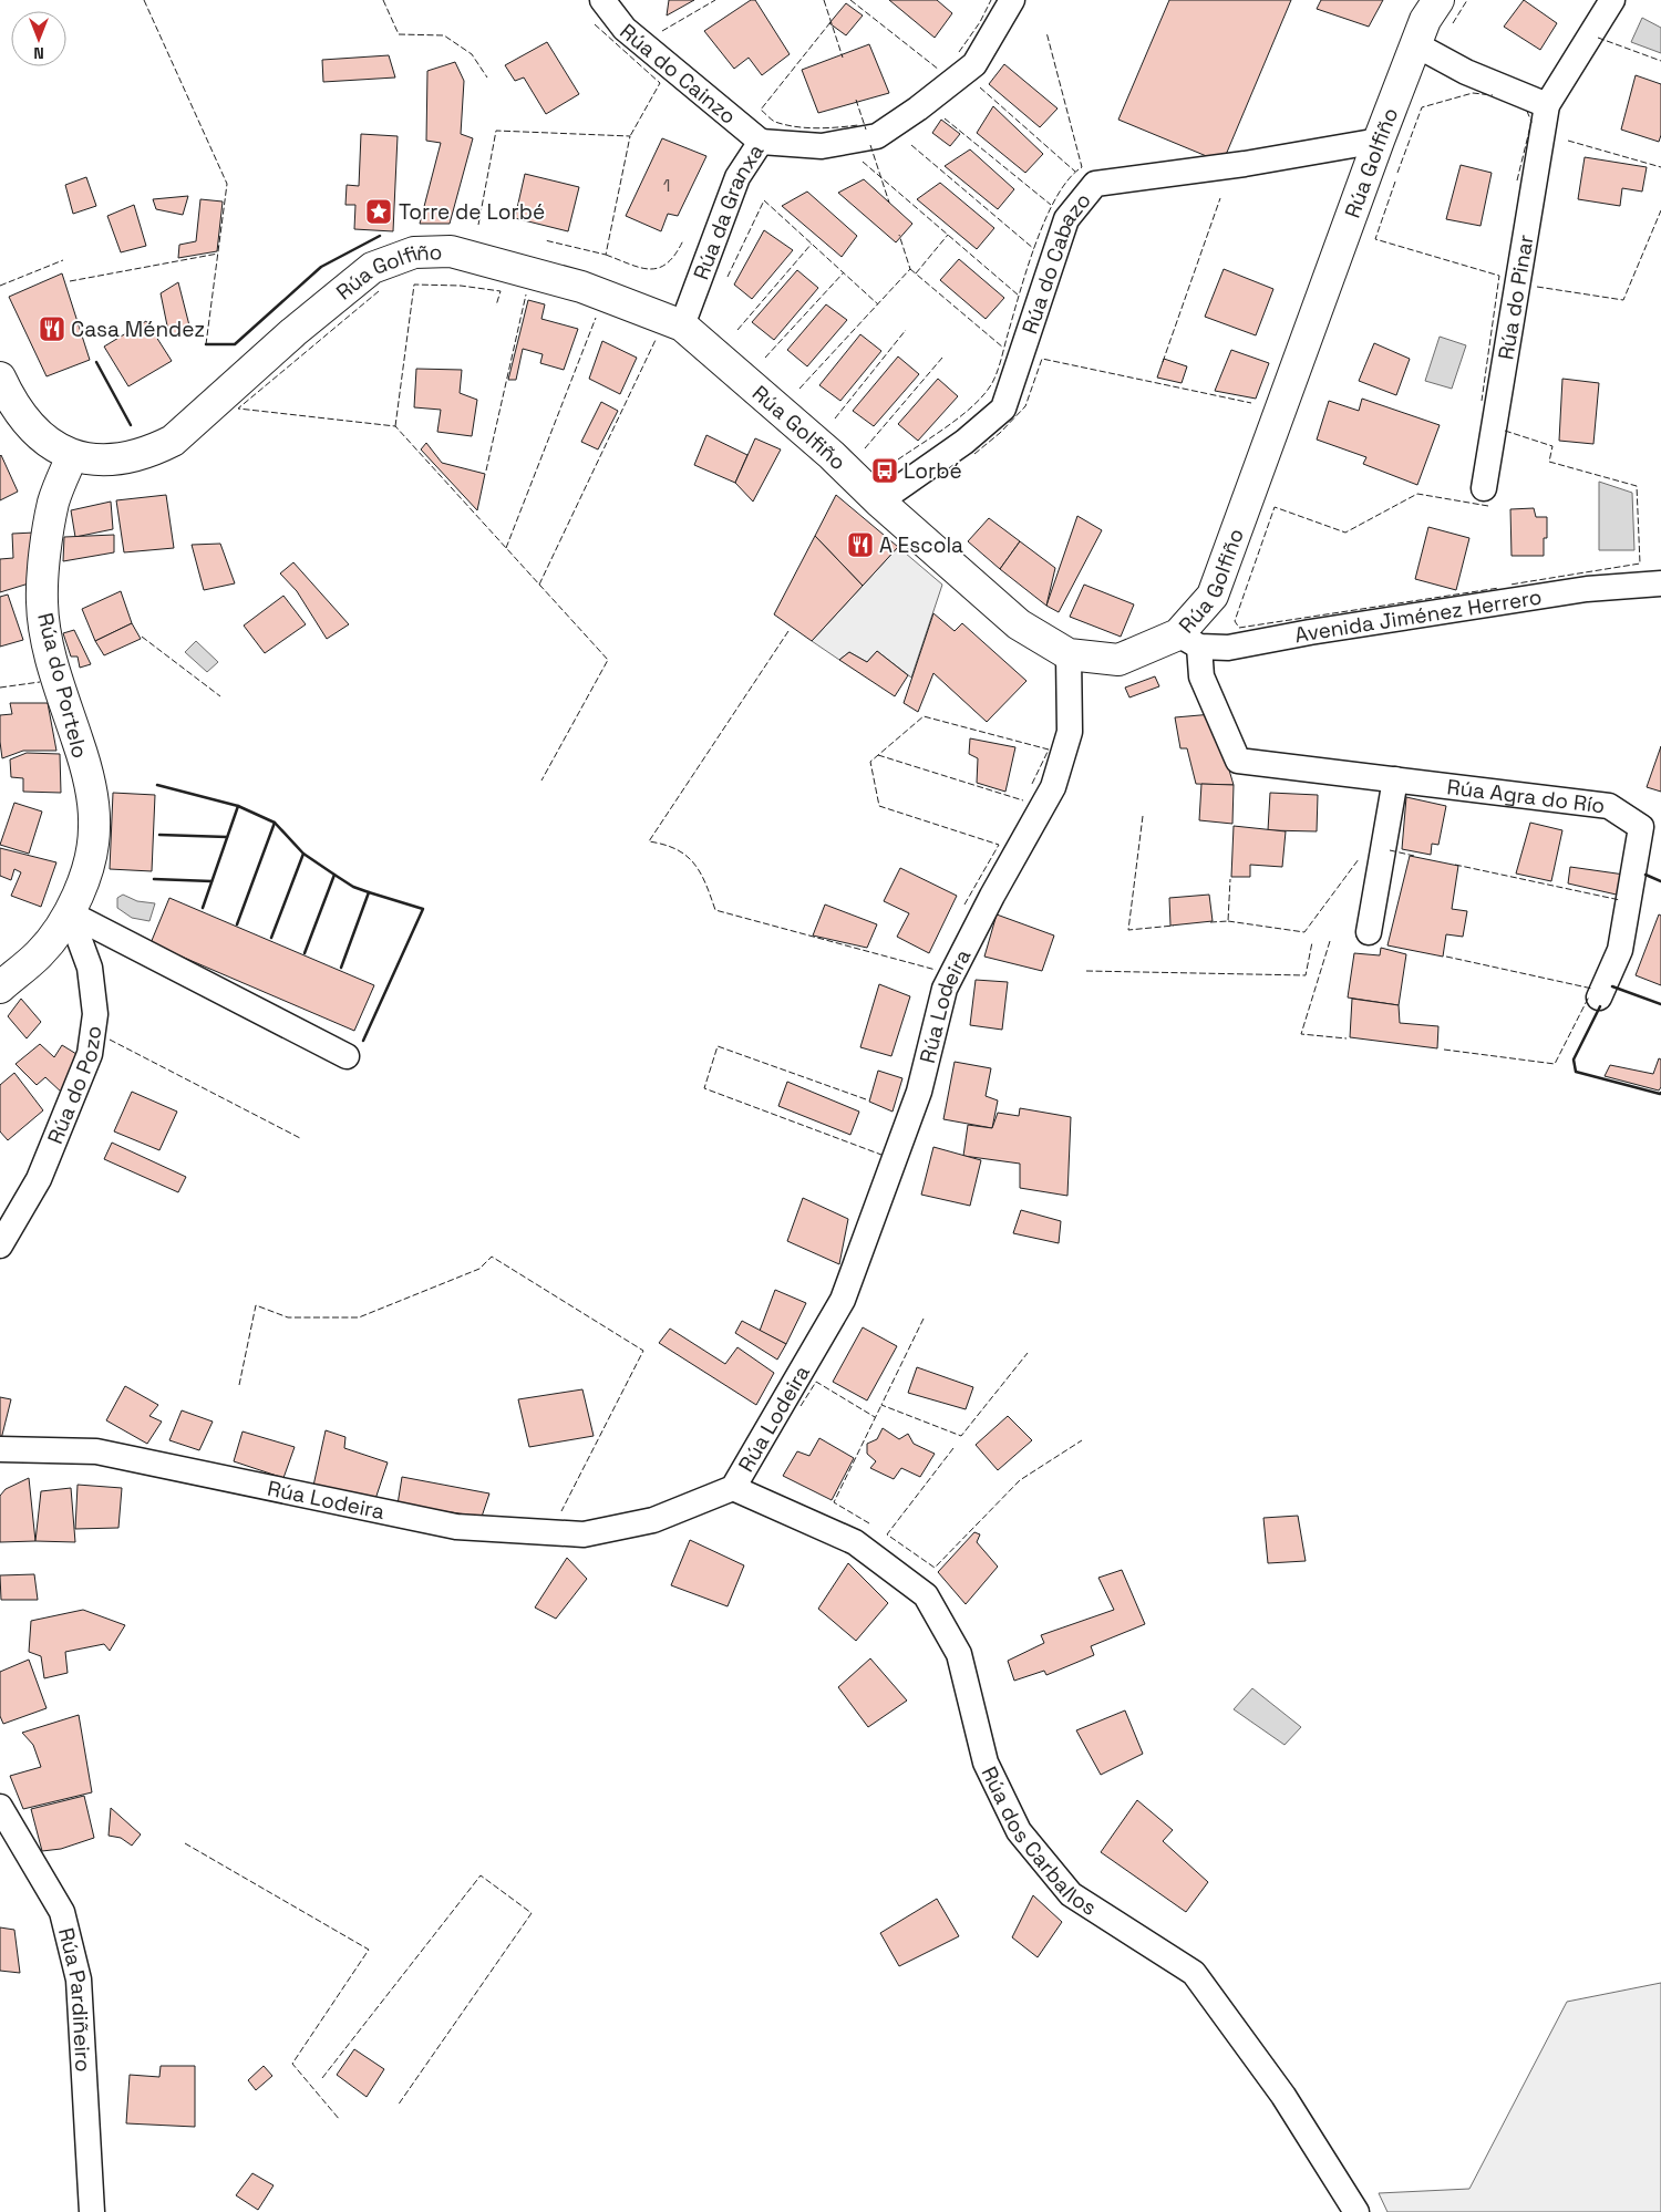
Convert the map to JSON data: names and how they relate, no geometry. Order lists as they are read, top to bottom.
{
  "streets": {
    "main road": ["Rúa Golfiño", "Rúa do Portelo"],
    "street": [
      "Rúa do Cainzo",
      "Rúa da Granxa",
      "Rúa do Cabazo",
      "Rúa do Pinar",
      "Avenida Jiménez Herrero",
      "Rúa Agra do Río",
      "Rúa Lodeira",
      "Rúa do Pozo",
      "Rúa dos Carballos",
      "Rúa Pardiñeiro"
    ]
  },
  "crossings": [
    ["Rúa do Cainzo", "Rúa da Granxa"],
    ["Rúa Golfiño", "Rúa da Granxa"],
    ["Rúa Golfiño", "Rúa do Cabazo"],
    ["Rúa Golfiño", "Avenida Jiménez Herrero"],
    ["Rúa Golfiño", "Rúa do Portelo"],
    ["Rúa Golfiño", "Rúa Agra do Río"],
    ["Rúa Golfiño", "Rúa Lodeira"],
    ["Avenida Jiménez Herrero", "Rúa Agra do Río"],
    ["Rúa do Portelo", "Rúa do Pozo"],
    ["Rúa Lodeira", "Rúa dos Carballos"]
  ],
  "places": {
    "place": ["Torre de Lorbé"],
    "restaurant": ["Casa Méndez", "A Escola"],
    "bus stop": ["Lorbé"]
  },
  "house_numbers": ["1"],
  "north": "bottom"
}
